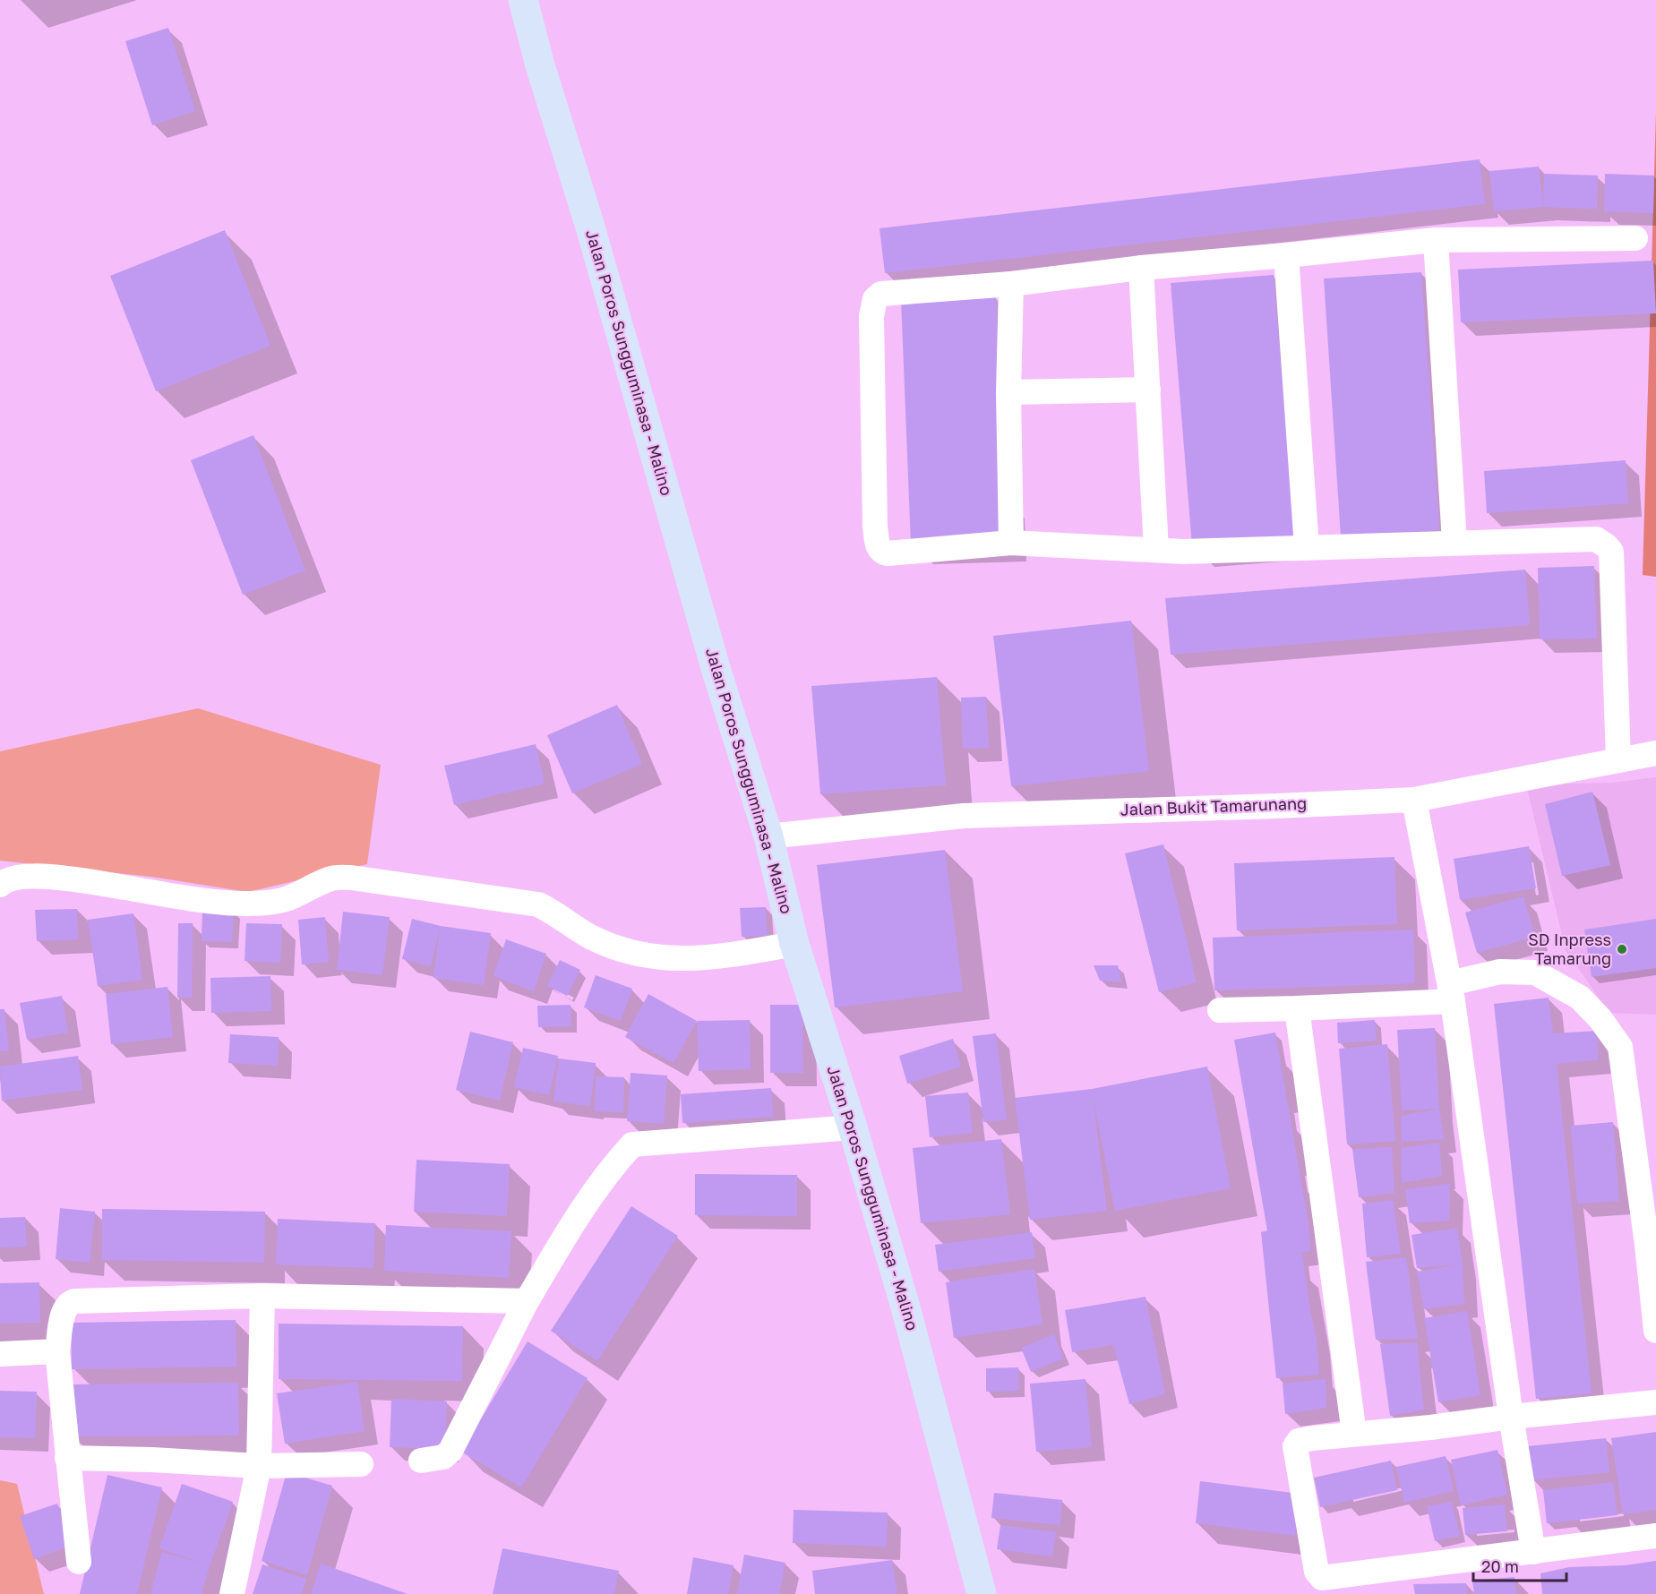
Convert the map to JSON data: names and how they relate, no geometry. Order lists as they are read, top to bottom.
{
  "streets": {
    "main road": ["Jalan Poros Sungguminasa - Malino"],
    "street": ["Jalan Bukit Tamarunang"]
  },
  "crossings": [
    ["Jalan Poros Sungguminasa - Malino", "Jalan Bukit Tamarunang"]
  ],
  "places": ["SD Inpress Tamarung"],
  "scale_bar": "20 m"
}
